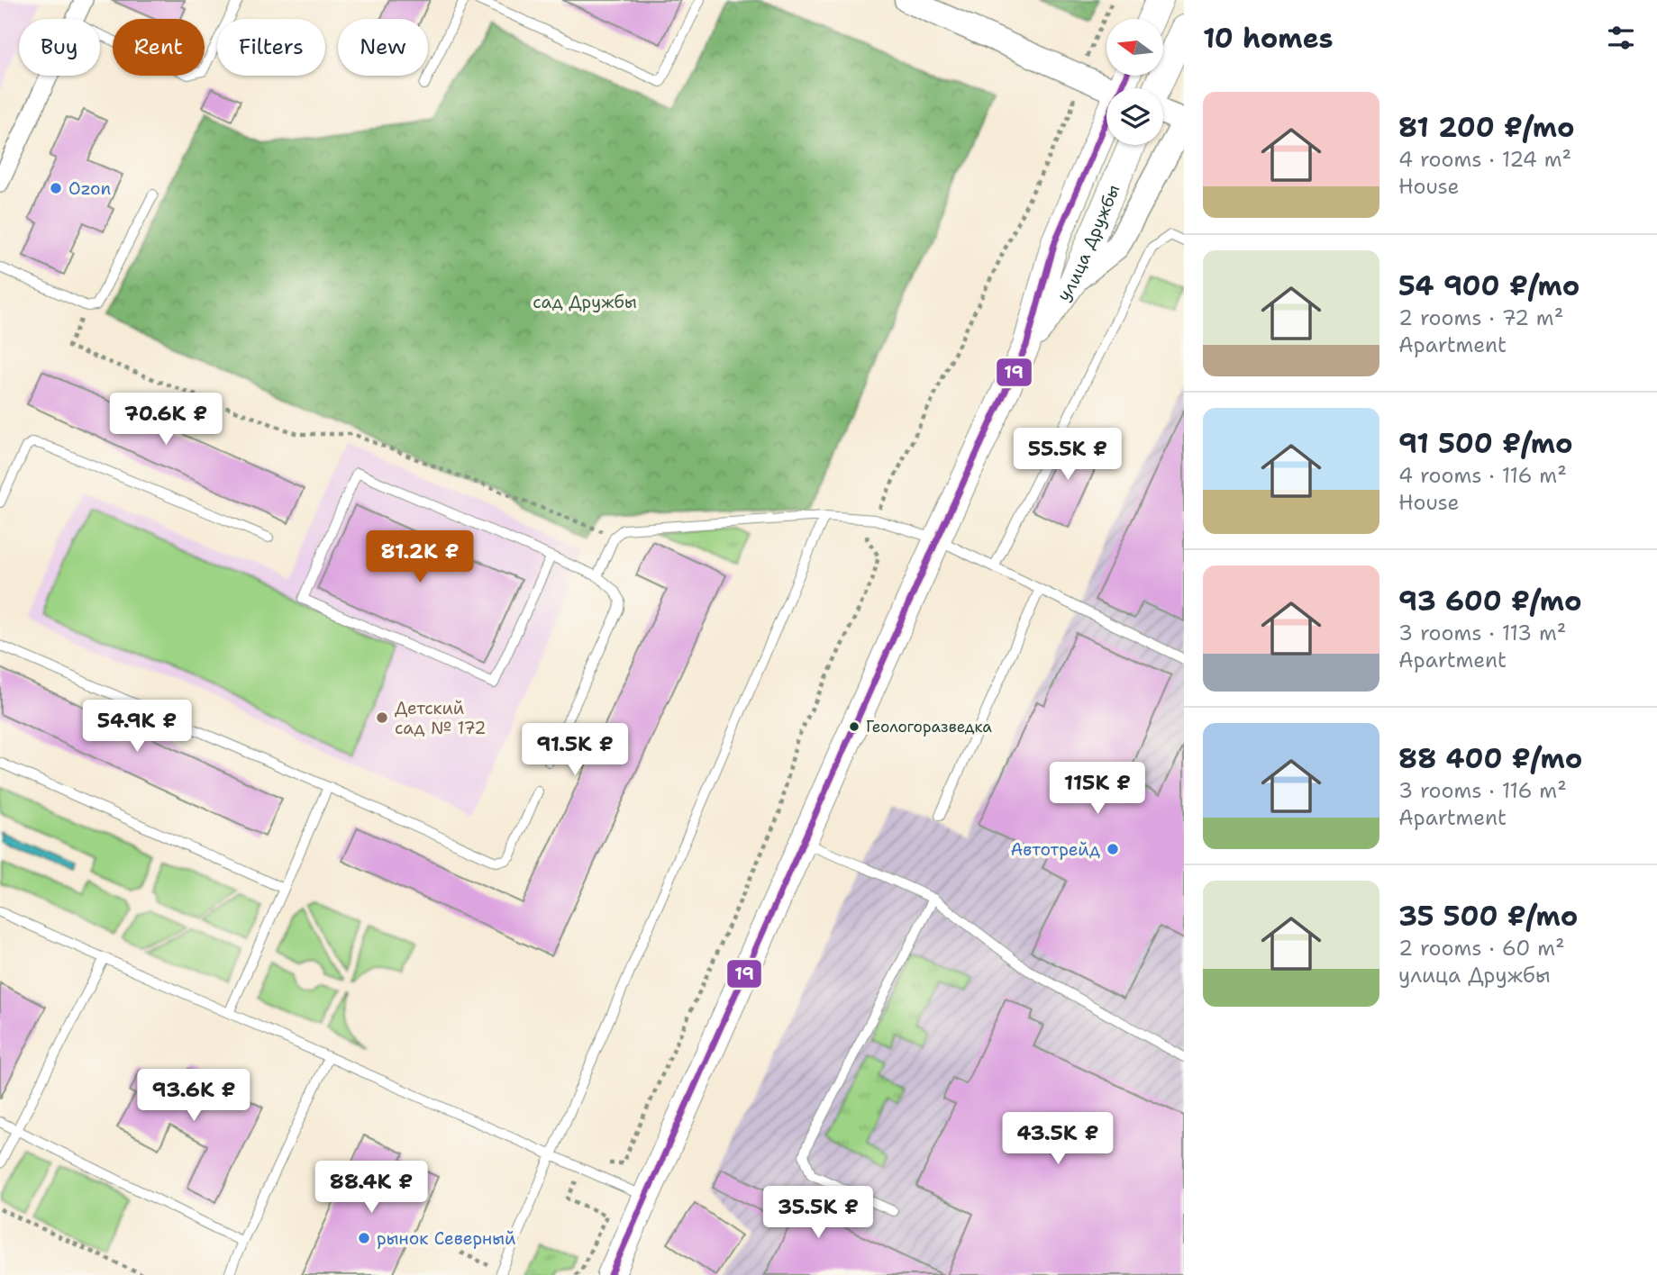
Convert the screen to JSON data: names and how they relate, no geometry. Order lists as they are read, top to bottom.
{
  "streets": {
    "main road": ["улица Дружбы"]
  },
  "parks": ["сад Дружбы"],
  "places": [
    "Ozon",
    "Детский сад № 172",
    "Геологоразведка",
    "Автотрейд",
    "рынок Северный"
  ],
  "lines": ["transit line 19"],
  "north": "left",
  "page": {
    "heading": "10 homes",
    "chip": [
      "Buy",
      "Rent",
      "Filters",
      "New"
    ],
    "list": [
      {
        "name": "81 200 ₽/mo",
        "note": "4 rooms · 124 m² · House"
      },
      {
        "name": "54 900 ₽/mo",
        "note": "2 rooms · 72 m² · Apartment"
      },
      {
        "name": "91 500 ₽/mo",
        "note": "4 rooms · 116 m² · House"
      },
      {
        "name": "93 600 ₽/mo",
        "note": "3 rooms · 113 m² · Apartment"
      },
      {
        "name": "88 400 ₽/mo",
        "note": "3 rooms · 116 m² · Apartment"
      },
      {
        "name": "35 500 ₽/mo",
        "note": "2 rooms · 60 m² · улица Дружбы"
      }
    ],
    "price": [
      "70.6K ₽",
      "55.5K ₽",
      "81.2K ₽",
      "54.9K ₽",
      "91.5K ₽",
      "115K ₽",
      "93.6K ₽",
      "43.5K ₽",
      "88.4K ₽",
      "35.5K ₽"
    ]
  }
}
